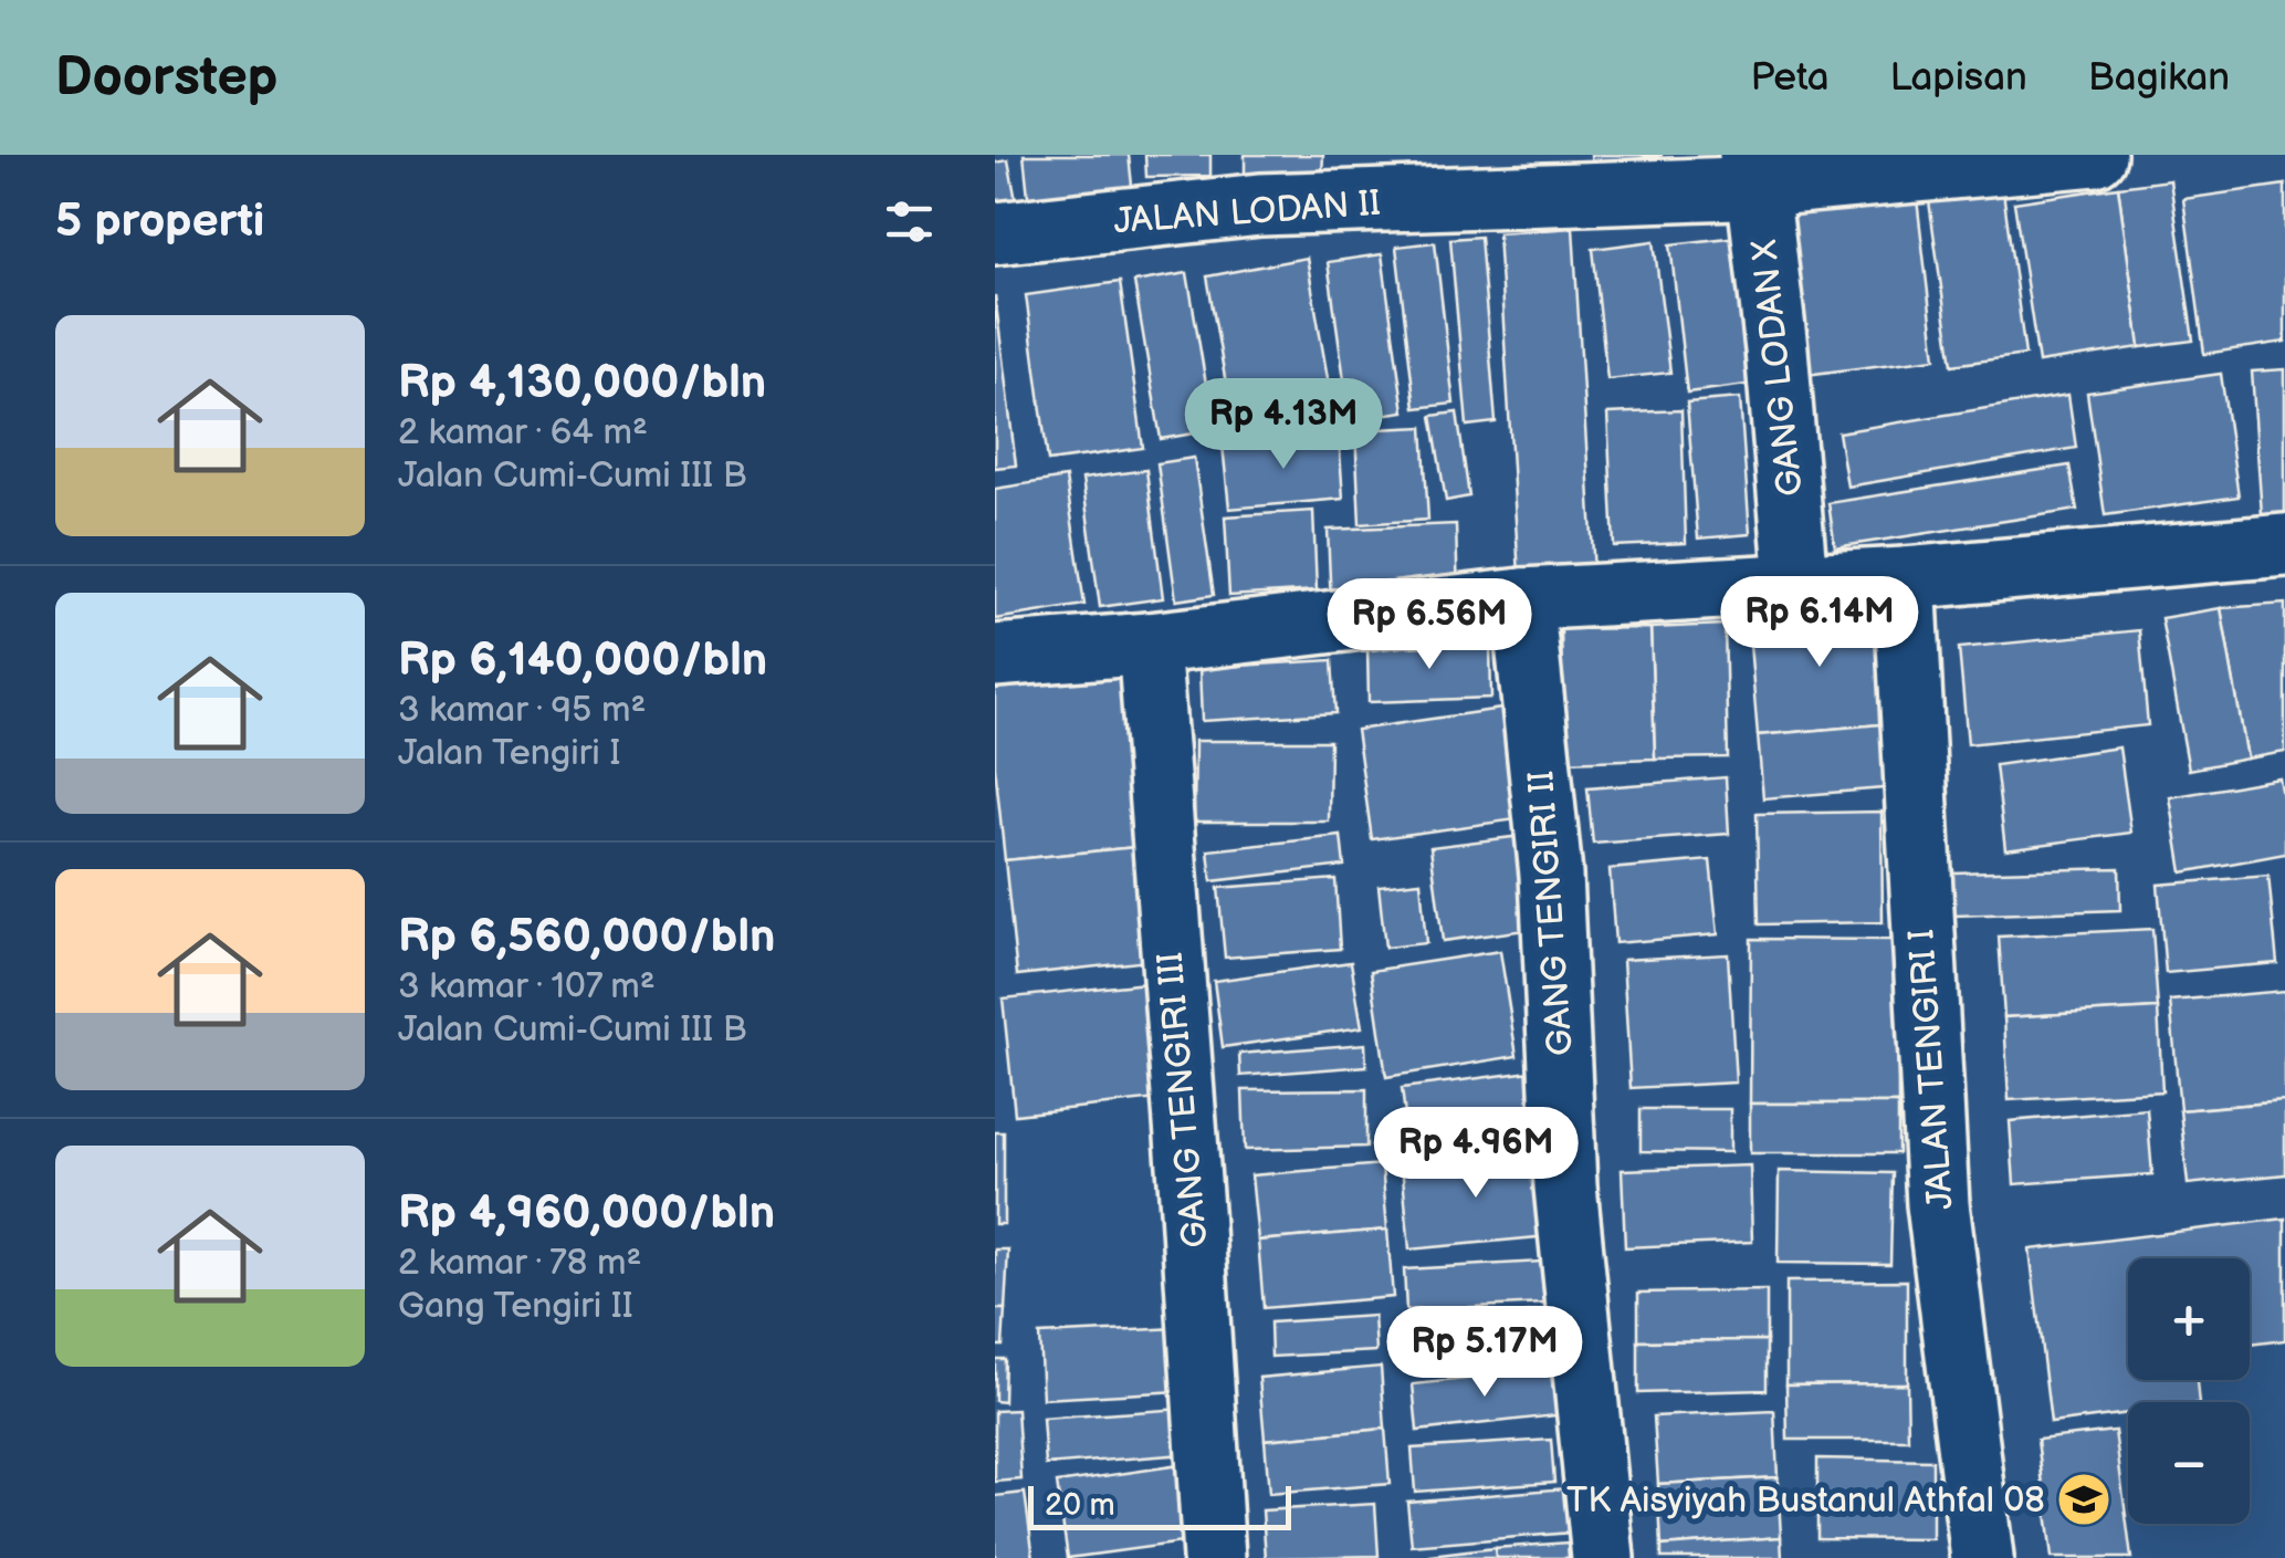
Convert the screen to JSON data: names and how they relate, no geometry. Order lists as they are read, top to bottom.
{
  "streets": {
    "street": [
      "JALAN LODAN II",
      "GANG LODAN X",
      "GANG TENGIRI II",
      "JALAN TENGIRI I",
      "GANG TENGIRI III"
    ]
  },
  "crossings": [
    ["JALAN LODAN II", "GANG LODAN X"]
  ],
  "places": {
    "school or university": ["TK Aisyiyah Bustanul Athfal 08"]
  },
  "scale_bar": "20 m",
  "page": {
    "header": "Doorstep",
    "nav": ["Peta", "Lapisan", "Bagikan"],
    "heading": "5 properti",
    "list": [
      {
        "name": "Rp 4,130,000/bln",
        "note": "2 kamar · 64 m² · Jalan Cumi-Cumi III B"
      },
      {
        "name": "Rp 6,140,000/bln",
        "note": "3 kamar · 95 m² · Jalan Tengiri I"
      },
      {
        "name": "Rp 6,560,000/bln",
        "note": "3 kamar · 107 m² · Jalan Cumi-Cumi III B"
      },
      {
        "name": "Rp 4,960,000/bln",
        "note": "2 kamar · 78 m² · Gang Tengiri II"
      }
    ],
    "price": [
      "Rp 4.13M",
      "Rp 6.14M",
      "Rp 6.56M",
      "Rp 4.96M",
      "Rp 5.17M"
    ],
    "map_buttons": ["+", "−"],
    "scale": "20 m"
  }
}
